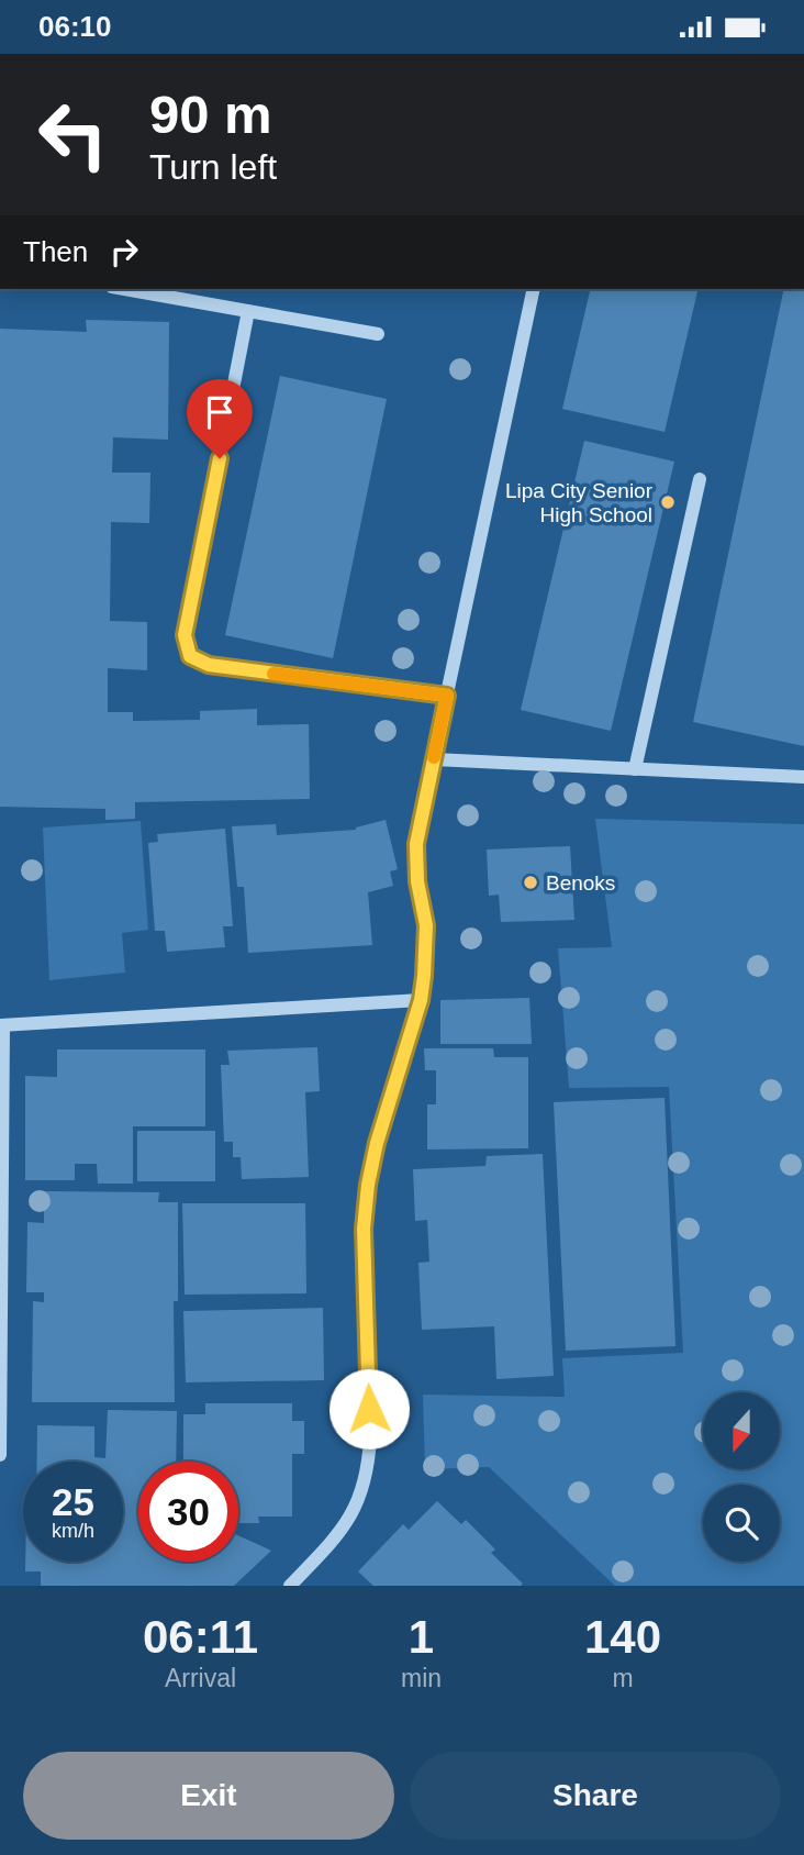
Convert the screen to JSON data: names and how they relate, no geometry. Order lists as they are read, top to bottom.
{
  "places": ["Lipa City Senior High School", "Benoks"],
  "north": "bottom",
  "page": {
    "status": "06:10",
    "turn": ["90 m", "Turn left"],
    "then": "Then",
    "speed": "25 km/h",
    "limit": "30",
    "eta": [
      "06:11",
      "Arrival",
      "1",
      "min",
      "140",
      "m"
    ],
    "buttons": ["Exit", "Share"]
  }
}
